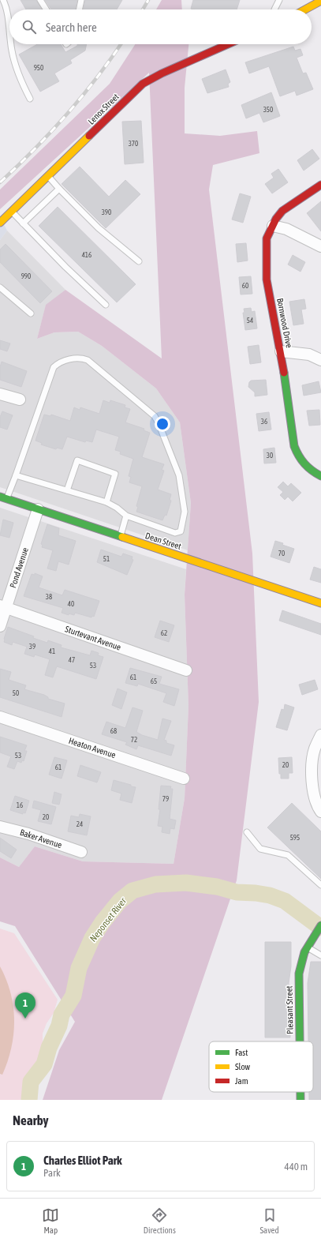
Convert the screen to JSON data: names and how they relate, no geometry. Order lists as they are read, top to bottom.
{
  "streets": {
    "street": [
      "Lenox Street",
      "Bornwood Drive",
      "Dean Street",
      "Pond Avenue",
      "Sturtevant Avenue",
      "Heaton Avenue",
      "Baker Avenue",
      "Pleasant Street"
    ]
  },
  "crossings": [
    ["Dean Street", "Pond Avenue"],
    ["Pond Avenue", "Sturtevant Avenue"]
  ],
  "water": ["Neponset River"],
  "house_numbers": [
    "950",
    "350",
    "370",
    "390",
    "416",
    "990",
    "60",
    "54",
    "36",
    "30",
    "70",
    "51",
    "38",
    "40",
    "62",
    "39",
    "41",
    "47",
    "53",
    "61",
    "65",
    "50",
    "68",
    "72",
    "53",
    "20",
    "61",
    "79",
    "16",
    "20",
    "24",
    "595"
  ],
  "legend": ["Fast", "Slow", "Jam"],
  "page": {
    "search": "Search here",
    "pins": "1",
    "heading": "Nearby",
    "list": [
      {
        "mark": "1",
        "name": "Charles Elliot Park",
        "note": "Park",
        "value": "440 m"
      }
    ],
    "nav": ["Map", "Directions", "Saved"]
  }
}
